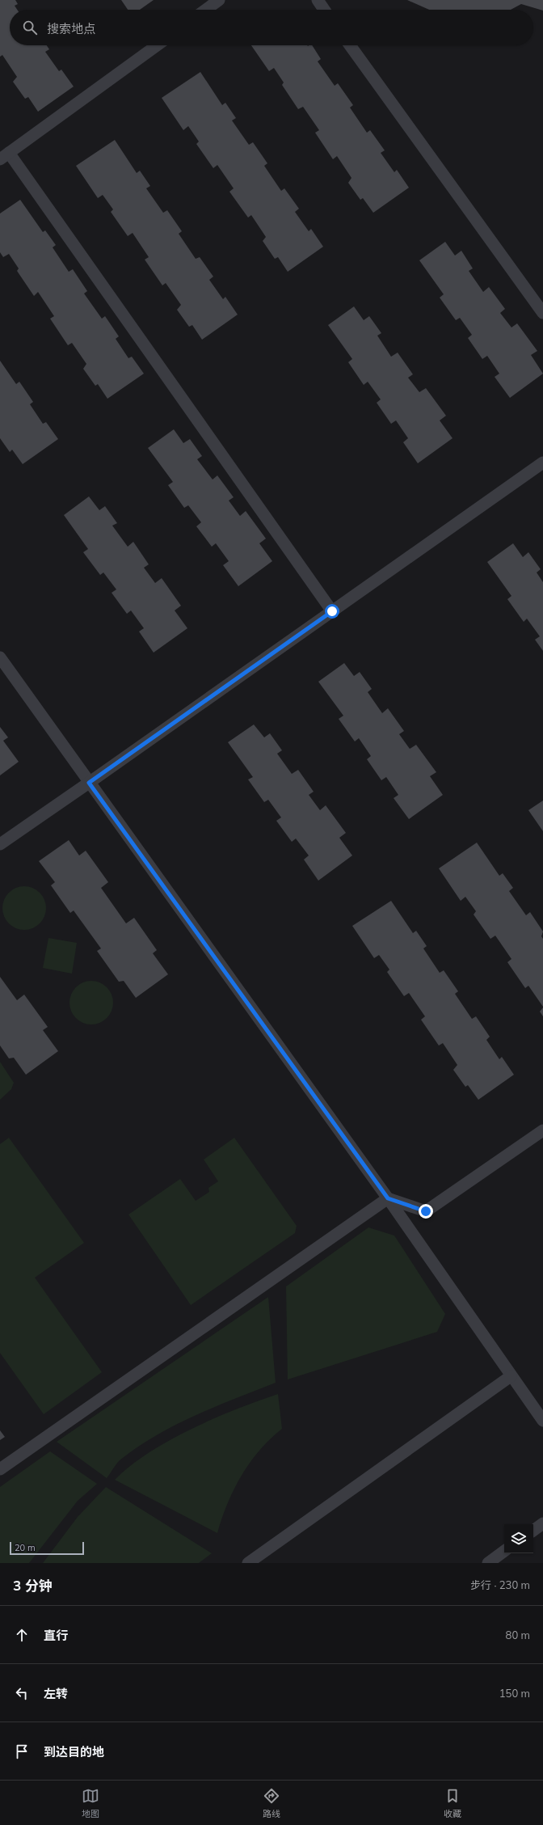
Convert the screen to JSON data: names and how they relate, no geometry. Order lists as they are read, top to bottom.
{
  "scale_bar": "20 m",
  "page": {
    "search": "搜索地点",
    "scale": "20 m",
    "heading": ["3 分钟", "步行 · 230 m"],
    "list": [
      ["直行", "80 m"],
      ["左转", "150 m"],
      "到达目的地"
    ],
    "nav": ["地图", "路线", "收藏"]
  }
}
